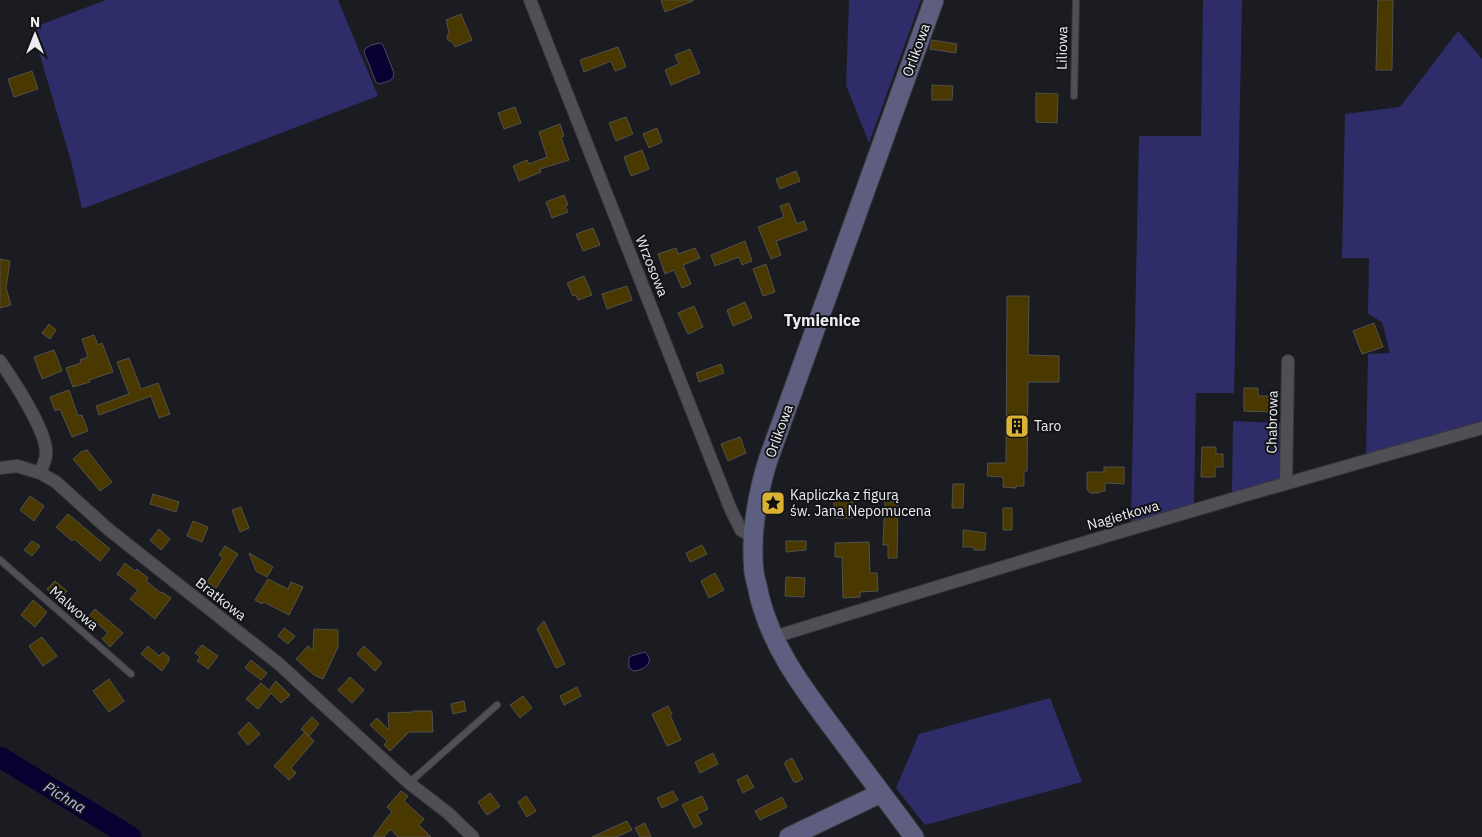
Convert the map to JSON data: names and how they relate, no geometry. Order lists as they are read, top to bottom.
{
  "streets": {
    "street": [
      "Orlikowa",
      "Wrzosowa",
      "Chabrowa",
      "Nagietkowa",
      "Bratkowa"
    ],
    "lane": ["Liliowa", "Malwowa"]
  },
  "crossings": [
    ["Orlikowa", "Wrzosowa"],
    ["Orlikowa", "Nagietkowa"],
    ["Chabrowa", "Nagietkowa"]
  ],
  "districts": ["Tymienice"],
  "water": ["Pichna"],
  "places": {
    "building": ["Taro"],
    "place": ["Kapliczka z figurą św. Jana Nepomucena"]
  },
  "north": "top"
}
